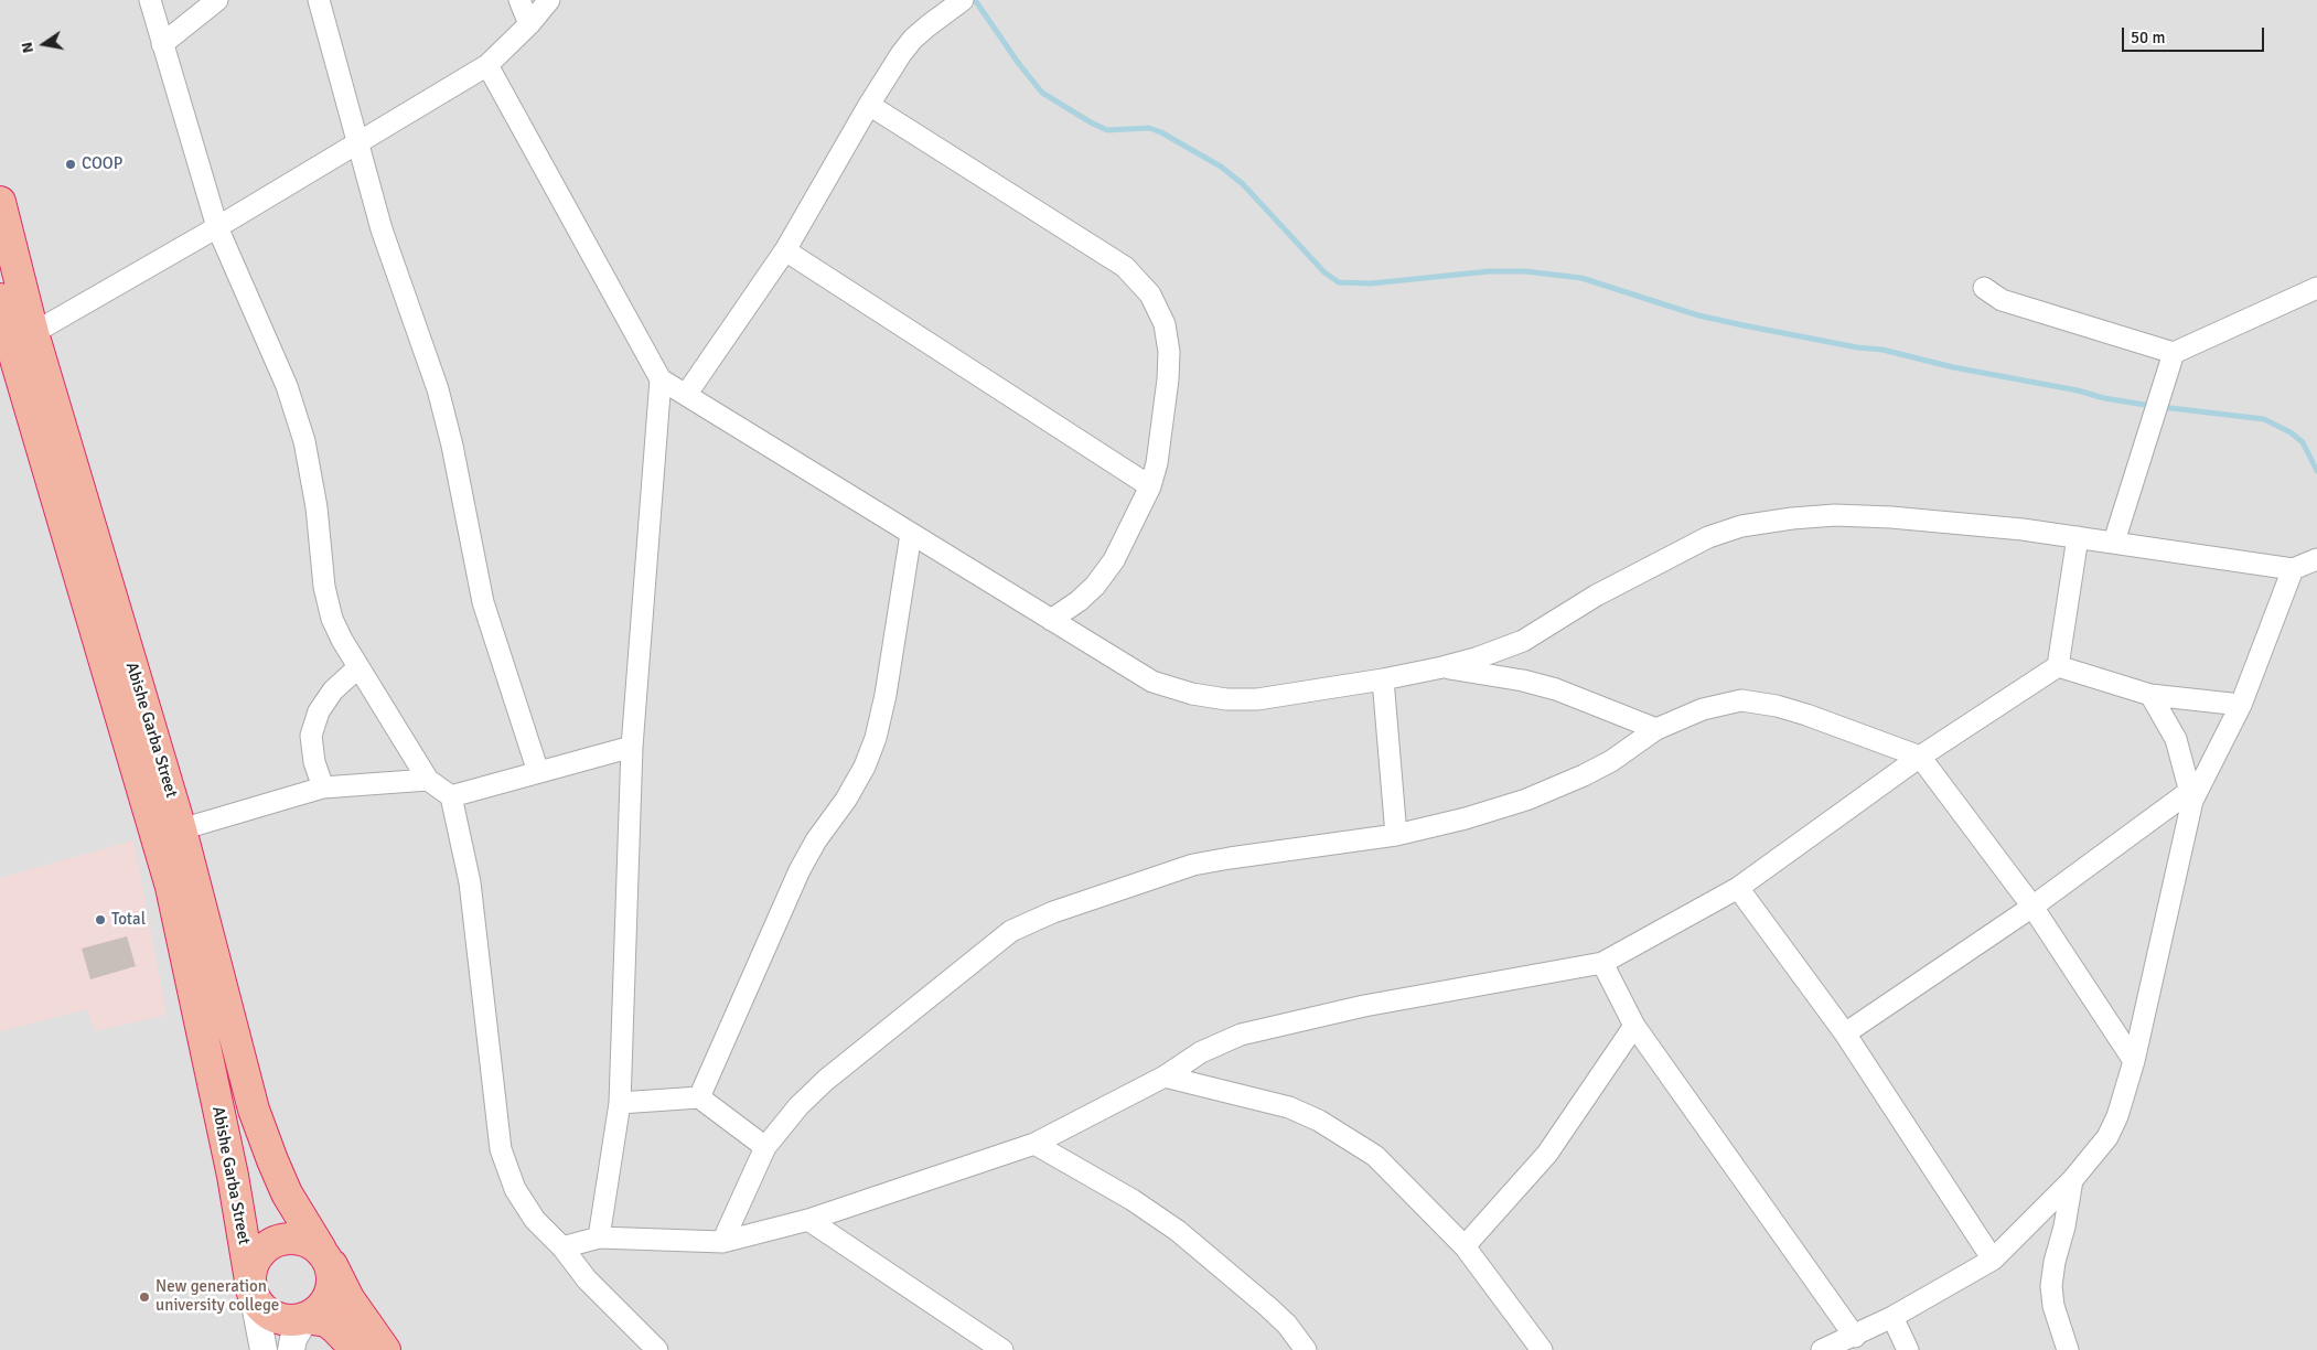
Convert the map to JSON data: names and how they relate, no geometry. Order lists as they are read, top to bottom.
{
  "streets": {
    "highway": ["Abishe Garba Street"]
  },
  "places": ["COOP", "Total", "New generation university college"],
  "scale_bar": "50 m",
  "north": "left"
}
